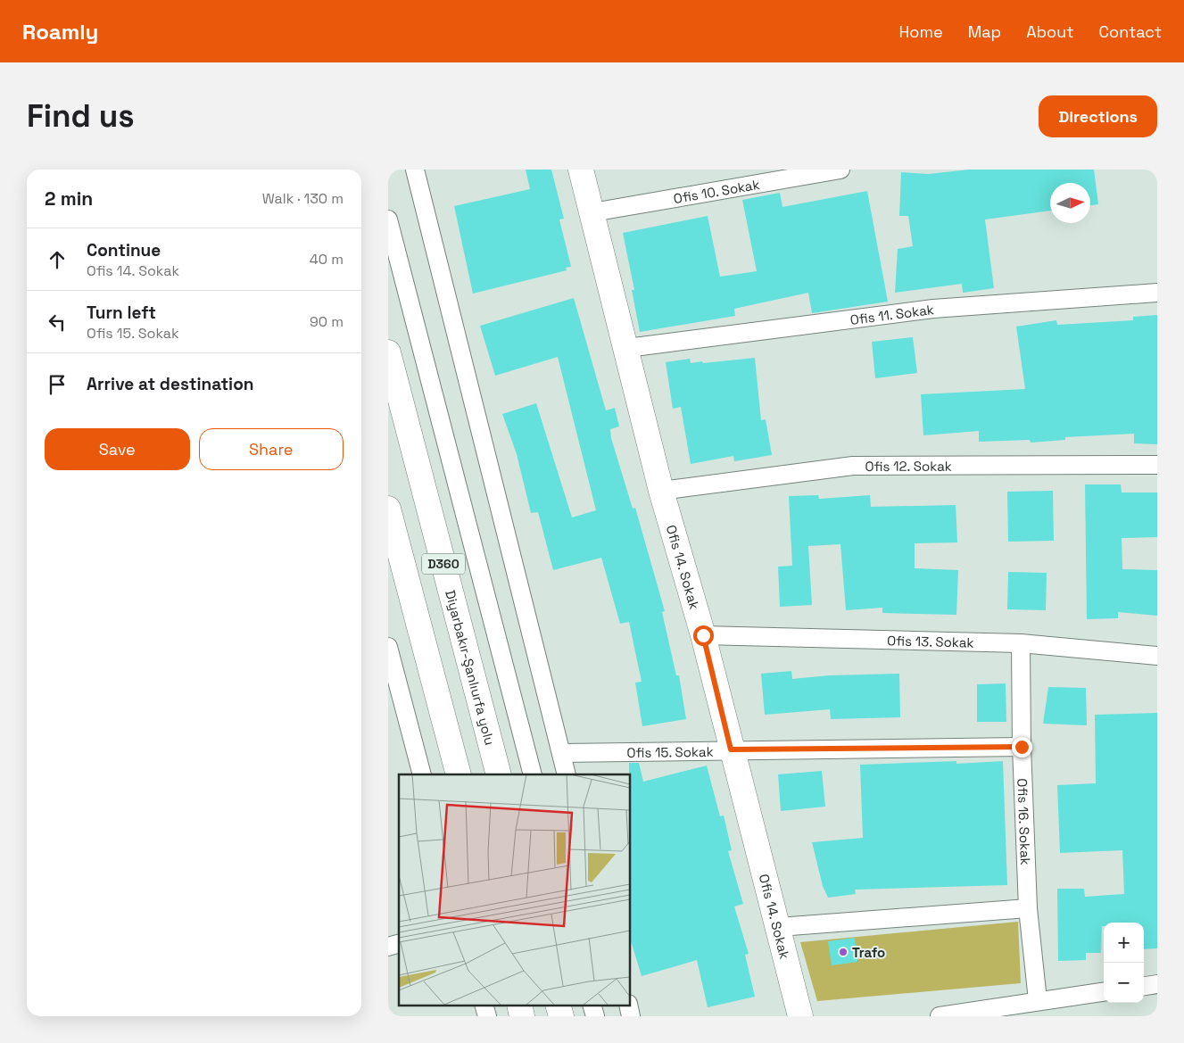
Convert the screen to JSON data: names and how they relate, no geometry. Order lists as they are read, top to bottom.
{
  "streets": {
    "main road": ["D360", "Ofis 14. Sokak", "Diyarbakır-Şanlıurfa yolu"],
    "street": [
      "Ofis 10. Sokak",
      "Ofis 11. Sokak",
      "Ofis 12. Sokak",
      "Ofis 13. Sokak",
      "Ofis 15. Sokak",
      "Ofis 16. Sokak"
    ]
  },
  "crossings": [
    ["Ofis 10. Sokak", "Ofis 14. Sokak"],
    ["Ofis 11. Sokak", "Ofis 14. Sokak"],
    ["Ofis 12. Sokak", "Ofis 14. Sokak"],
    ["Ofis 14. Sokak", "Ofis 13. Sokak"],
    ["Ofis 14. Sokak", "Ofis 15. Sokak"],
    ["Ofis 13. Sokak", "Ofis 16. Sokak"],
    ["Ofis 15. Sokak", "Ofis 16. Sokak"]
  ],
  "places": ["Trafo"],
  "north": "right",
  "page": {
    "header": "Roamly",
    "nav": [
      "Home",
      "Map",
      "About",
      "Contact"
    ],
    "buttons": [
      "Directions",
      ["Save", "Share"]
    ],
    "title": "Find us",
    "heading": ["2 min", "Walk · 130 m"],
    "list": [
      ["Continue", "Ofis 14. Sokak", "40 m"],
      ["Turn left", "Ofis 15. Sokak", "90 m"],
      "Arrive at destination"
    ],
    "map_buttons": ["+", "−"]
  }
}
